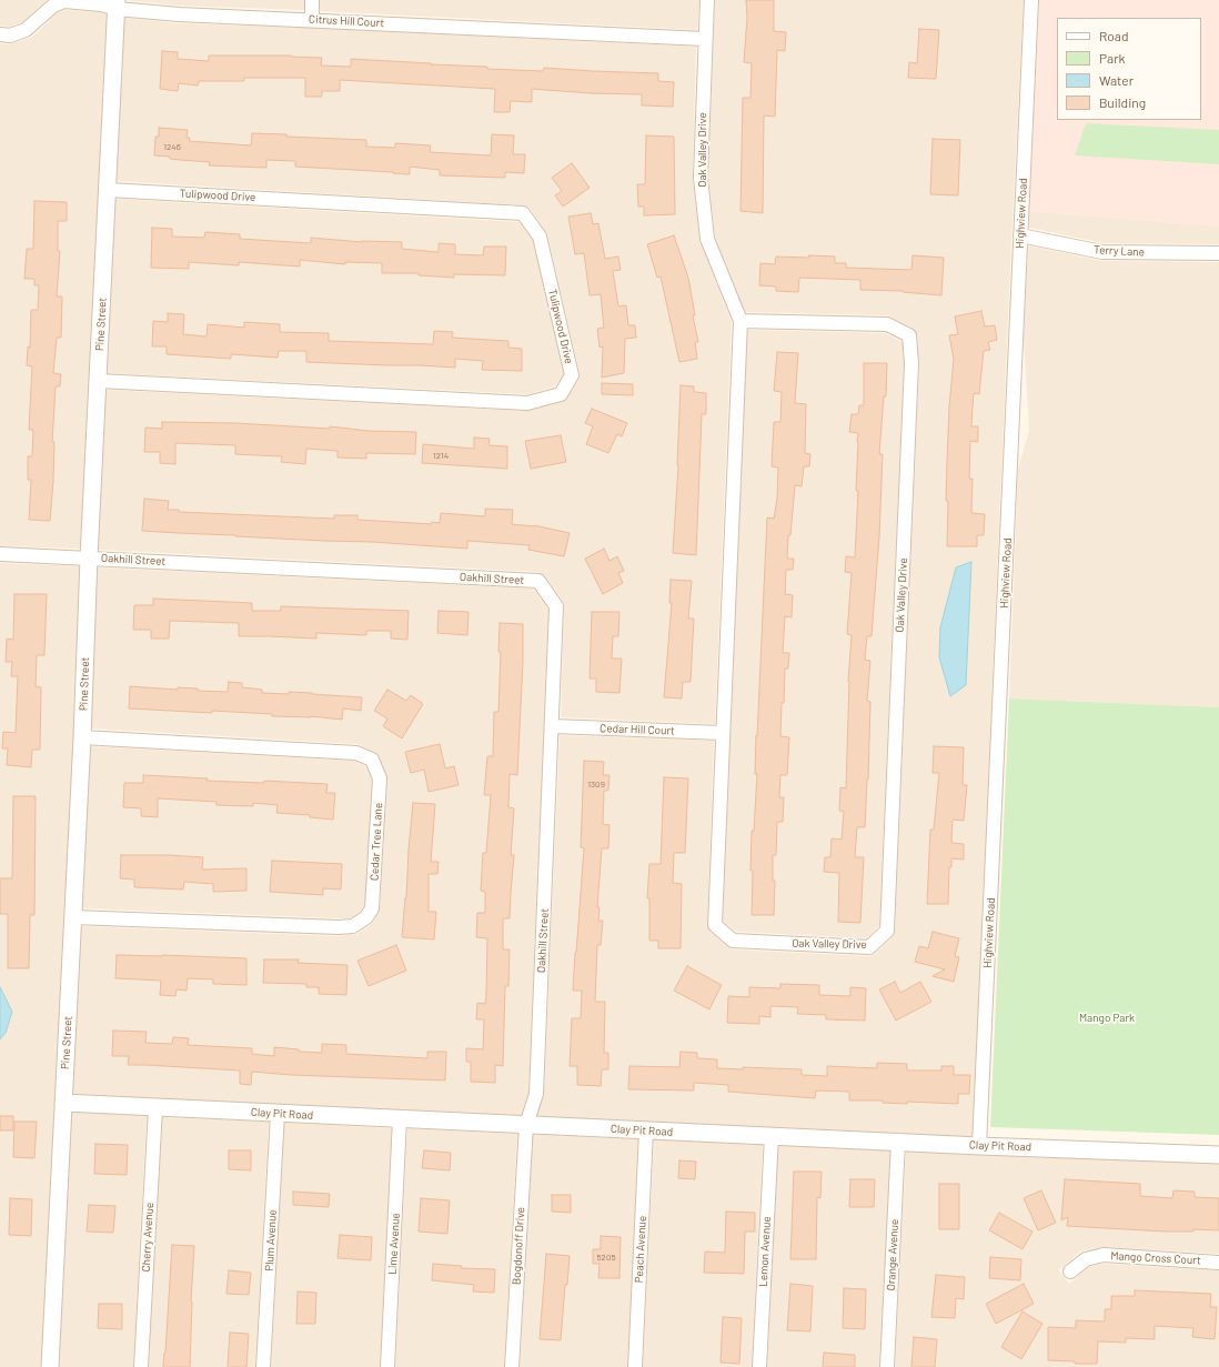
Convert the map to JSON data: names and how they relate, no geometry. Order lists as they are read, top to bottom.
{
  "streets": {
    "street": [
      "Citrus Hill Court",
      "Oak Valley Drive",
      "Tulipwood Drive",
      "Highview Road",
      "Terry Lane",
      "Pine Street",
      "Oakhill Street",
      "Cedar Hill Court",
      "Cedar Tree Lane",
      "Clay Pit Road",
      "Cherry Avenue",
      "Plum Avenue",
      "Lime Avenue",
      "Bogdonoff Drive",
      "Peach Avenue",
      "Lemon Avenue",
      "Orange Avenue",
      "Mango Cross Court"
    ]
  },
  "crossings": [
    ["Citrus Hill Court", "Oak Valley Drive"],
    ["Citrus Hill Court", "Pine Street"],
    ["Oak Valley Drive", "Cedar Hill Court"],
    ["Tulipwood Drive", "Pine Street"],
    ["Highview Road", "Terry Lane"],
    ["Highview Road", "Clay Pit Road"],
    ["Pine Street", "Oakhill Street"],
    ["Pine Street", "Cedar Tree Lane"],
    ["Pine Street", "Clay Pit Road"],
    ["Oakhill Street", "Cedar Hill Court"],
    ["Oakhill Street", "Clay Pit Road"],
    ["Oakhill Street", "Bogdonoff Drive"],
    ["Clay Pit Road", "Cherry Avenue"],
    ["Clay Pit Road", "Plum Avenue"],
    ["Clay Pit Road", "Lime Avenue"],
    ["Clay Pit Road", "Bogdonoff Drive"],
    ["Clay Pit Road", "Peach Avenue"],
    ["Clay Pit Road", "Lemon Avenue"],
    ["Clay Pit Road", "Orange Avenue"]
  ],
  "parks": ["Mango Park"],
  "house_numbers": [
    "1246",
    "1214",
    "1309",
    "5205"
  ],
  "legend": [
    "Road",
    "Park",
    "Water",
    "Building"
  ]
}
